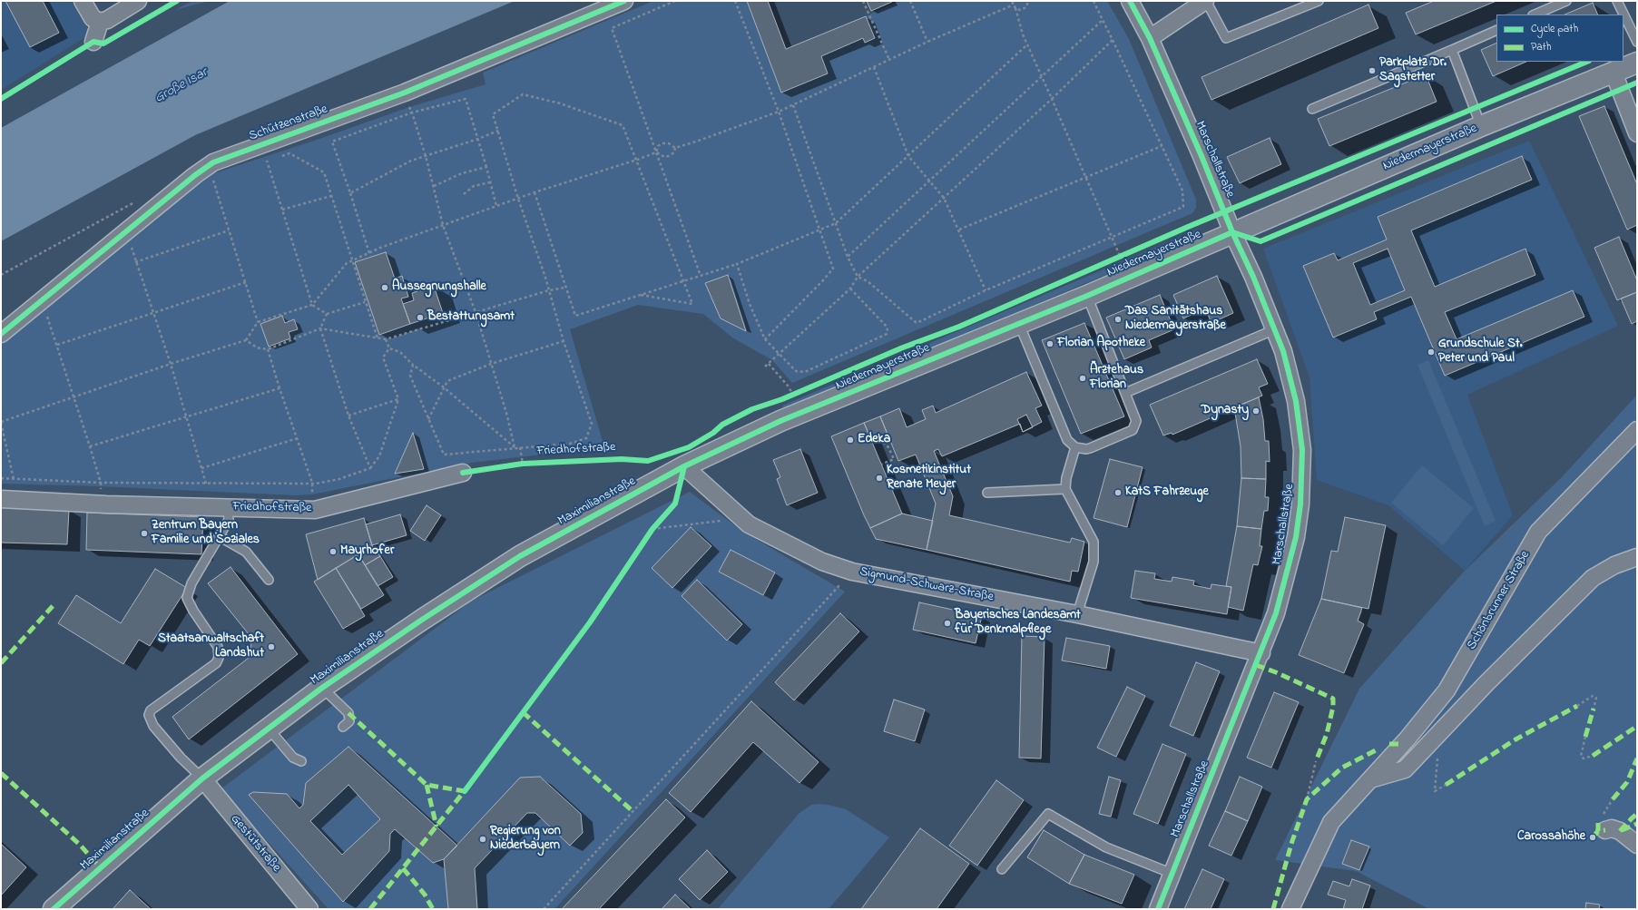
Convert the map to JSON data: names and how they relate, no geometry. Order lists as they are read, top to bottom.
{
  "streets": {
    "main road": ["Niedermayerstraße", "Maximilianstraße"],
    "street": [
      "Schützenstraße",
      "Marschallstraße",
      "Friedhofstraße",
      "Sigmund-Schwarz-Straße",
      "Schönbrunner Straße",
      "Gestütstraße"
    ]
  },
  "crossings": [
    ["Niedermayerstraße", "Marschallstraße"],
    ["Niedermayerstraße", "Maximilianstraße"],
    ["Niedermayerstraße", "Sigmund-Schwarz-Straße"],
    ["Marschallstraße", "Sigmund-Schwarz-Straße"],
    ["Maximilianstraße", "Sigmund-Schwarz-Straße"],
    ["Maximilianstraße", "Gestütstraße"]
  ],
  "water": ["Große Isar"],
  "places": [
    "Parkplatz Dr. Sagstetter",
    "Aussegnungshalle",
    "Bestattungsamt",
    "Das Sanitätshaus Niedermayerstraße",
    "Florian Apotheke",
    "Grundschule St. Peter und Paul",
    "Ärztehaus Florian",
    "Dynasty",
    "Edeka",
    "Kosmetikinstitut Renate Meyer",
    "KatS Fahrzeuge",
    "Zentrum Bayern Familie und Soziales",
    "Mayrhofer",
    "Bayerisches Landesamt für Denkmalpflege",
    "Staatsanwaltschaft Landshut",
    "Carossahöhe",
    "Regierung von Niederbayern"
  ],
  "legend": ["Cycle path", "Path"]
}
